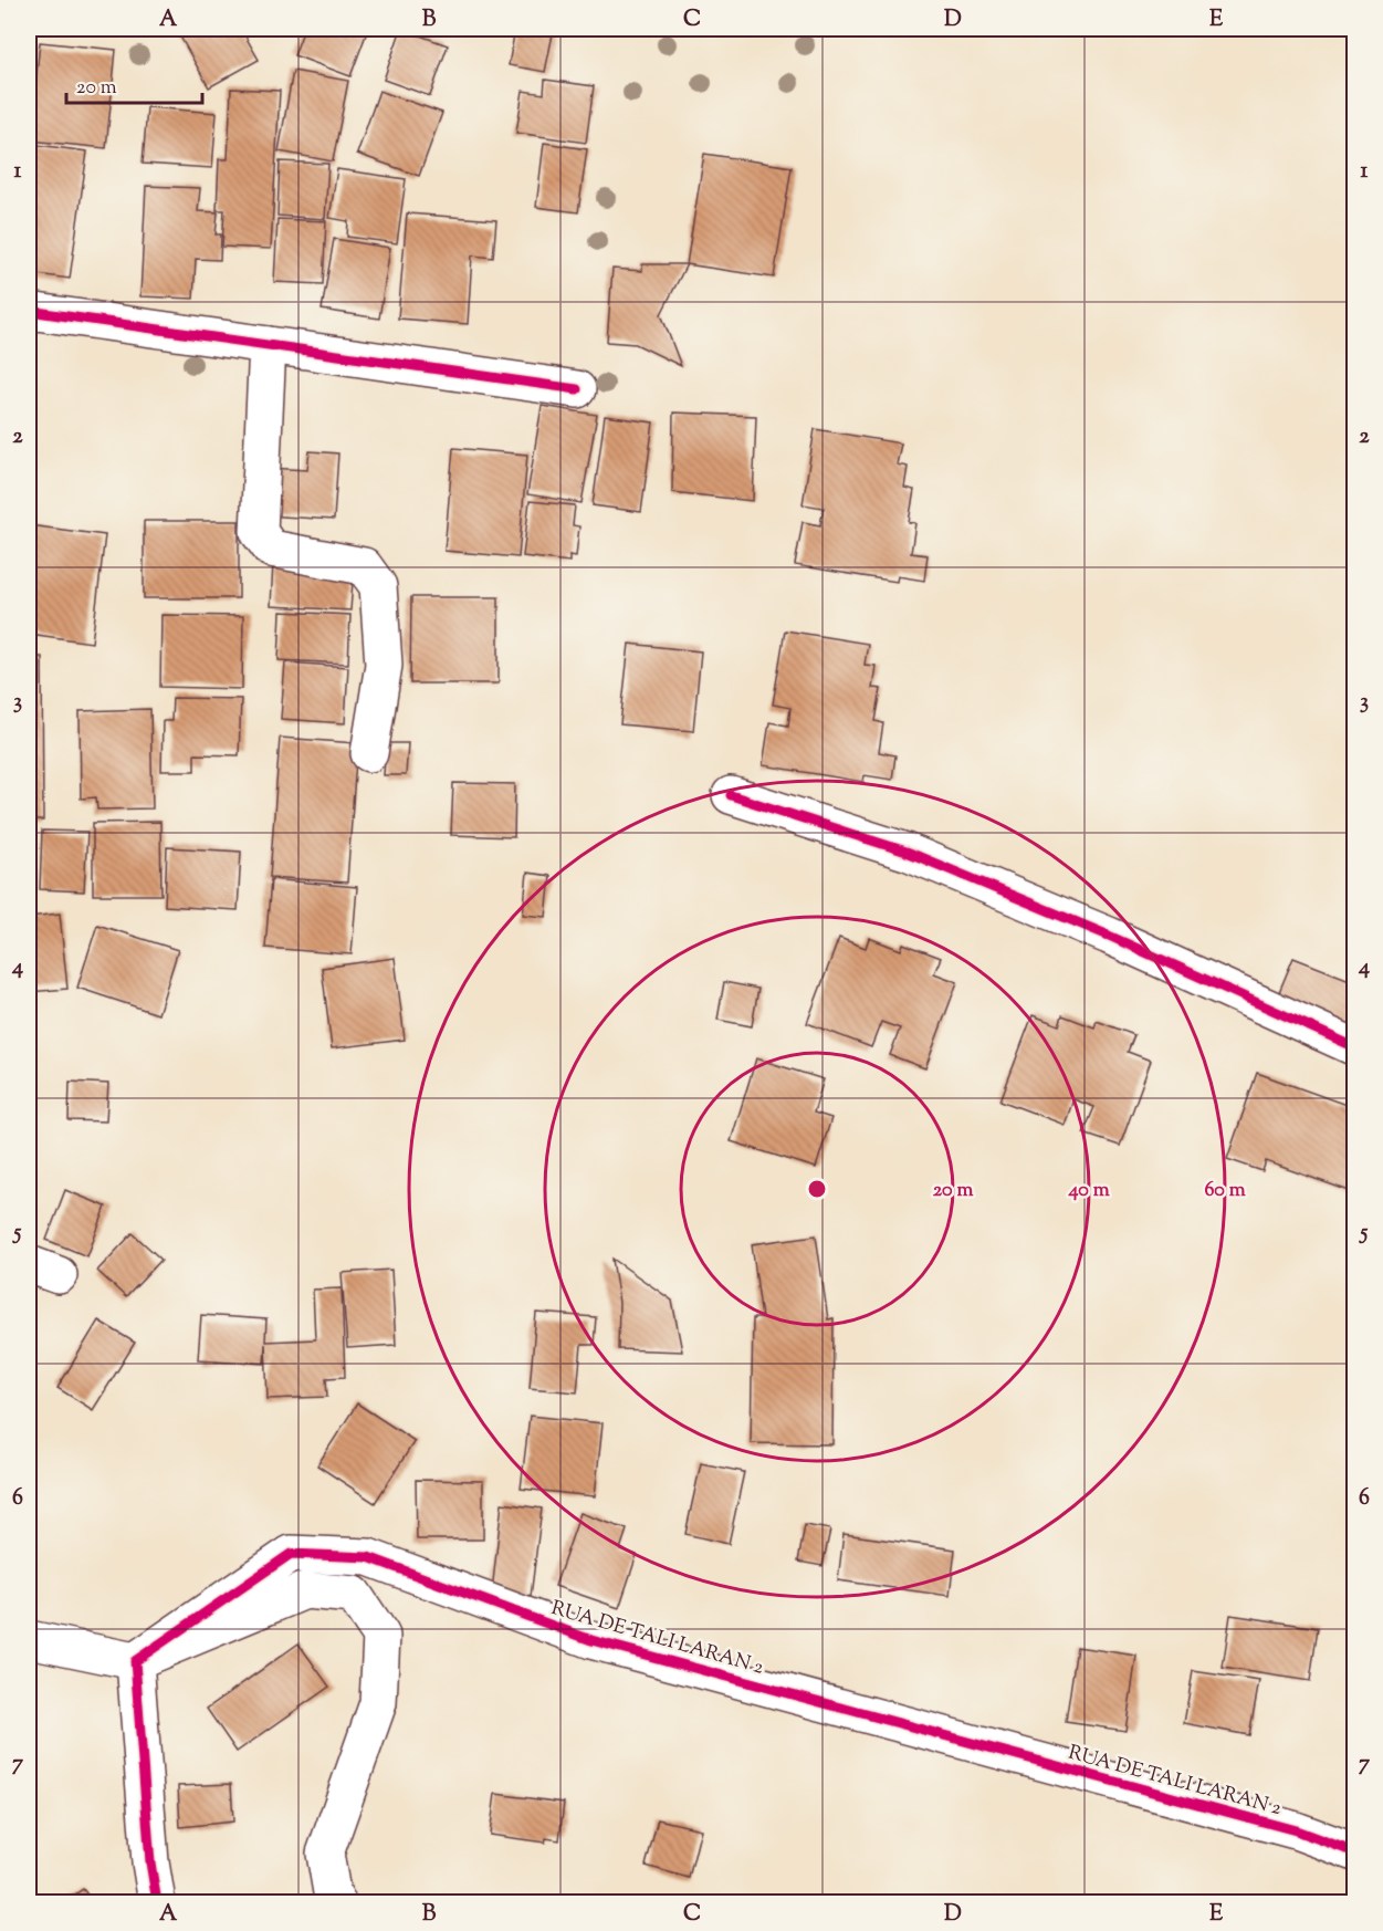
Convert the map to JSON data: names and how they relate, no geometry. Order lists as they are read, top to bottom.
{
  "streets": {
    "street": ["RUA DE TALI LARAN 2"]
  },
  "scale_bar": "20 m",
  "grid": {
    "columns": [
      "A",
      "B",
      "C",
      "D",
      "E"
    ],
    "rows": [
      "1",
      "2",
      "3",
      "4",
      "5",
      "6",
      "7"
    ]
  },
  "rings": ["20 m", "40 m", "60 m"]
}
